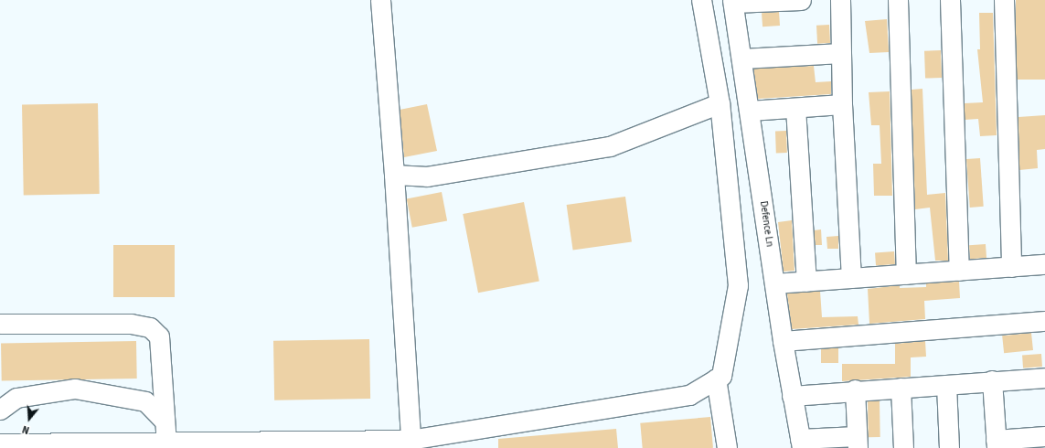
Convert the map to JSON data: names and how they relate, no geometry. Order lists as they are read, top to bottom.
{
  "streets": {
    "street": ["Defence Ln"]
  },
  "north": "bottom"
}
